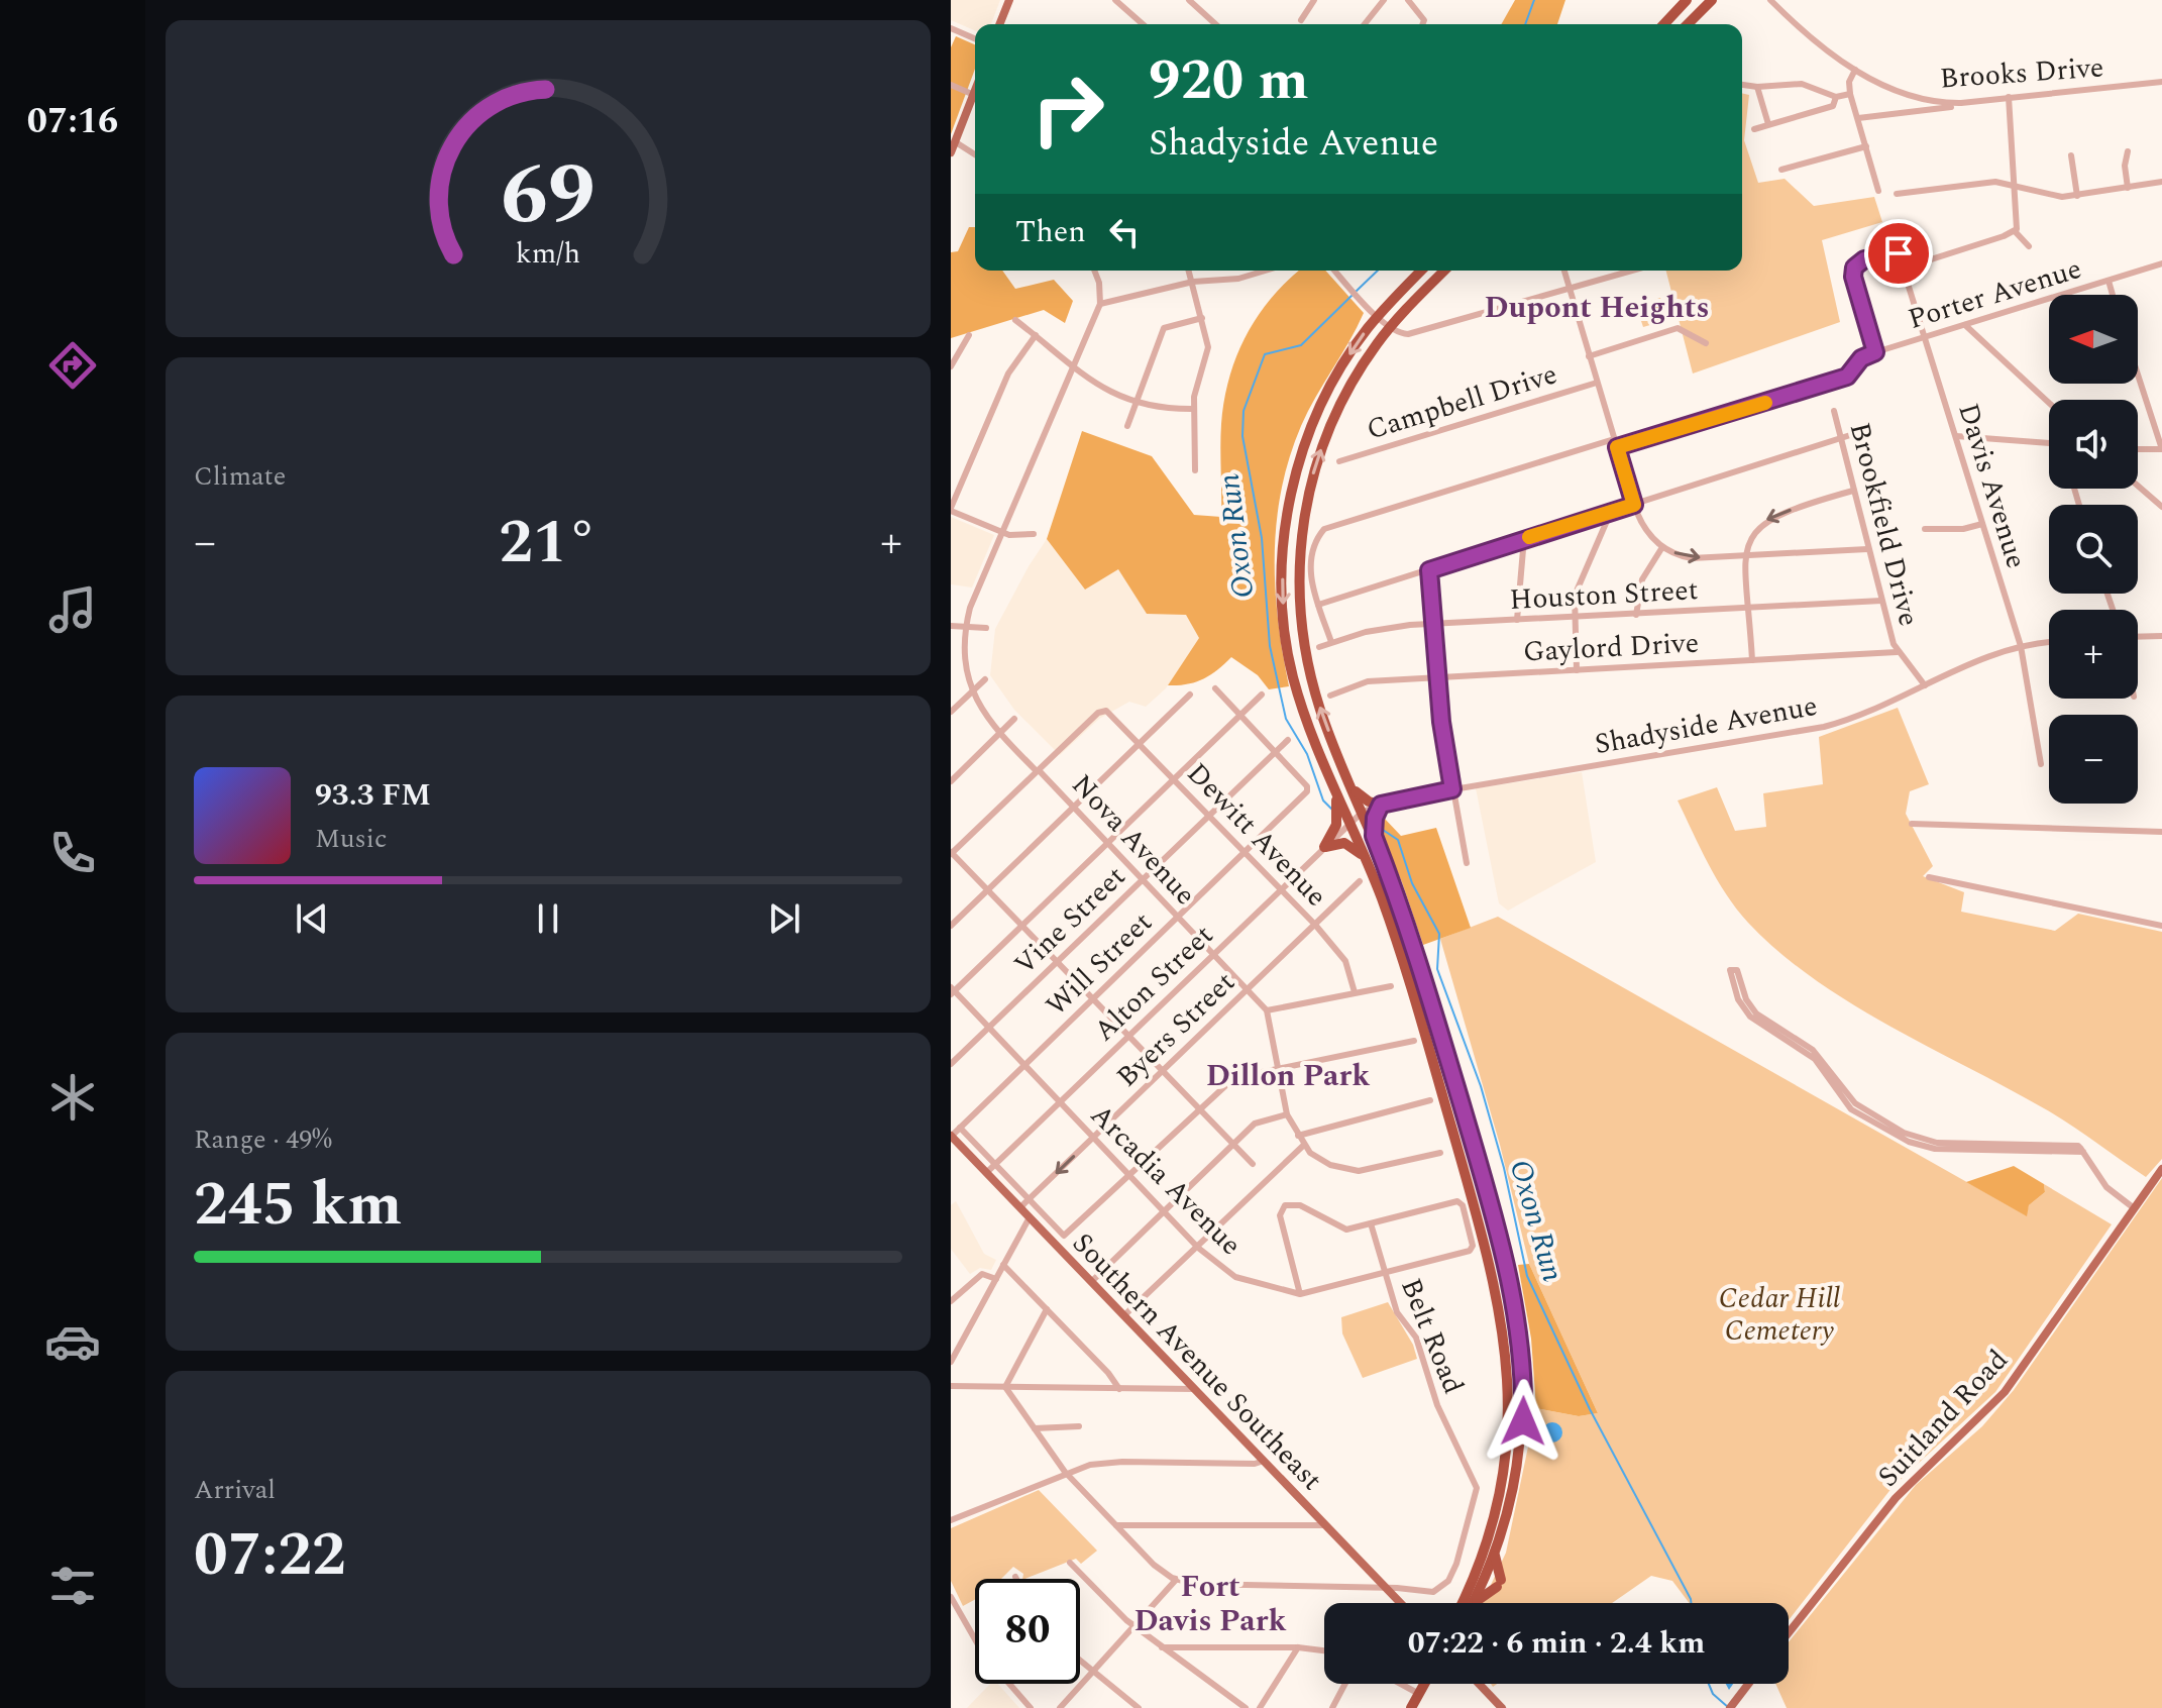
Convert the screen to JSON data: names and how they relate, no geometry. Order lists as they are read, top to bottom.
{
  "streets": {
    "main road": ["Southern Avenue Southeast", "Suitland Road"],
    "street": [
      "Brooks Drive",
      "Porter Avenue",
      "Campbell Drive",
      "Davis Avenue",
      "Brookfield Drive",
      "Houston Street",
      "Gaylord Drive",
      "Shadyside Avenue",
      "Dewitt Avenue",
      "Nova Avenue",
      "Vine Street",
      "Will Street",
      "Alton Street",
      "Byers Street",
      "Arcadia Avenue",
      "Belt Road"
    ]
  },
  "crossings": [
    ["Porter Avenue", "Davis Avenue"],
    ["Davis Avenue", "Shadyside Avenue"],
    ["Brookfield Drive", "Houston Street"],
    ["Brookfield Drive", "Gaylord Drive"],
    ["Brookfield Drive", "Shadyside Avenue"],
    ["Shadyside Avenue", "Alton Street"],
    ["Dewitt Avenue", "Nova Avenue"],
    ["Dewitt Avenue", "Vine Street"],
    ["Dewitt Avenue", "Will Street"],
    ["Dewitt Avenue", "Alton Street"],
    ["Dewitt Avenue", "Byers Street"],
    ["Nova Avenue", "Vine Street"],
    ["Nova Avenue", "Will Street"],
    ["Nova Avenue", "Alton Street"],
    ["Nova Avenue", "Byers Street"],
    ["Vine Street", "Will Street"],
    ["Vine Street", "Arcadia Avenue"],
    ["Will Street", "Arcadia Avenue"],
    ["Will Street", "Southern Avenue Southeast"],
    ["Alton Street", "Arcadia Avenue"],
    ["Alton Street", "Southern Avenue Southeast"],
    ["Byers Street", "Arcadia Avenue"],
    ["Byers Street", "Southern Avenue Southeast"],
    ["Arcadia Avenue", "Belt Road"],
    ["Belt Road", "Southern Avenue Southeast"]
  ],
  "districts": ["Dupont Heights", "Dillon Park", "Fort Davis Park"],
  "water": ["Oxon Run"],
  "parks": ["Cedar Hill Cemetery"],
  "north": "left",
  "page": {
    "tabs": "07:16",
    "turn": ["920 m", "Shadyside Avenue"],
    "then": "Then",
    "map_buttons": ["+", "−"],
    "tile": [
      "Climate",
      ["Range · 49%", "245 km"],
      ["Arrival", "07:22"]
    ],
    "heat": ["−", "21°", "+"],
    "song": ["93.3 FM", "Music"],
    "limit": "80",
    "trip": "07:22 · 6 min · 2.4 km",
    "gauge": ["69", "km/h"]
  }
}
